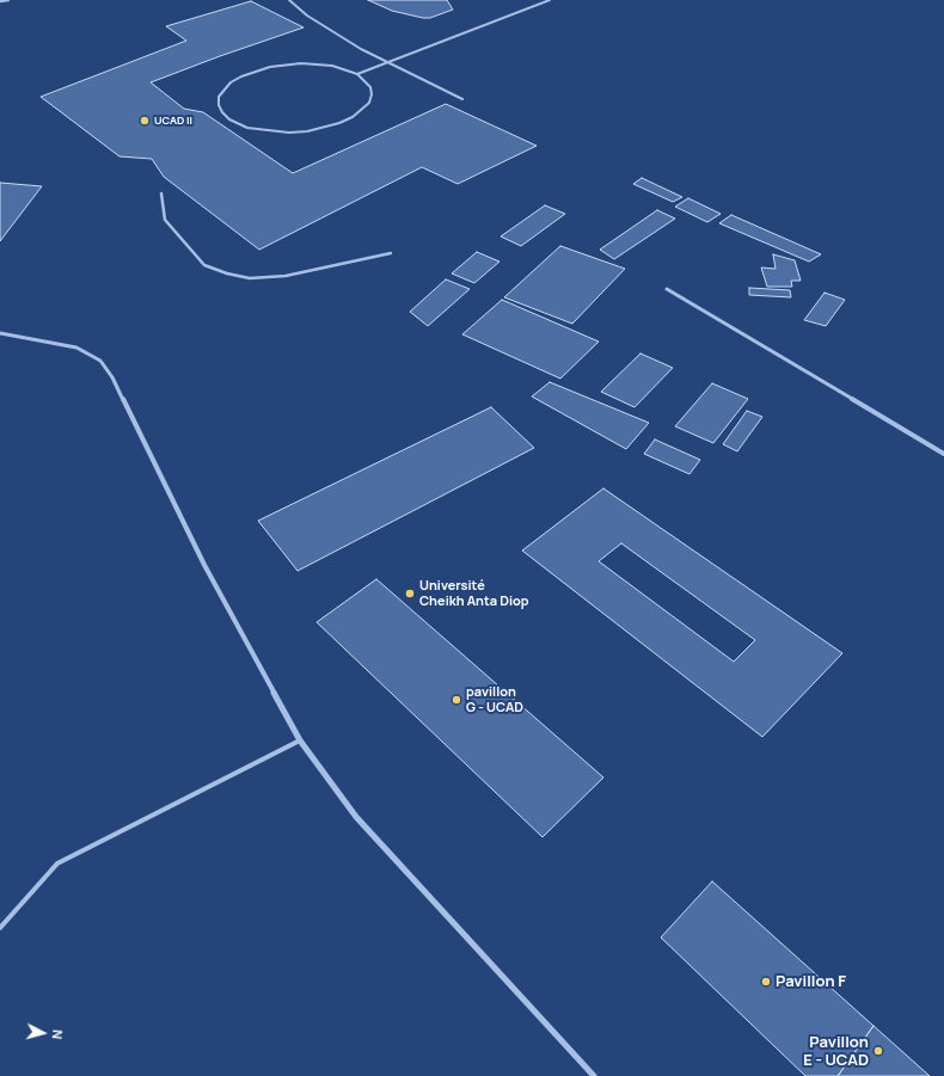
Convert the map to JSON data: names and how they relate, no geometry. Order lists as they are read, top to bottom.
{
  "places": [
    "UCAD II",
    "Université Cheikh Anta Diop",
    "pavillon G - UCAD",
    "Pavillon F",
    "Pavillon E - UCAD"
  ],
  "north": "right"
}
